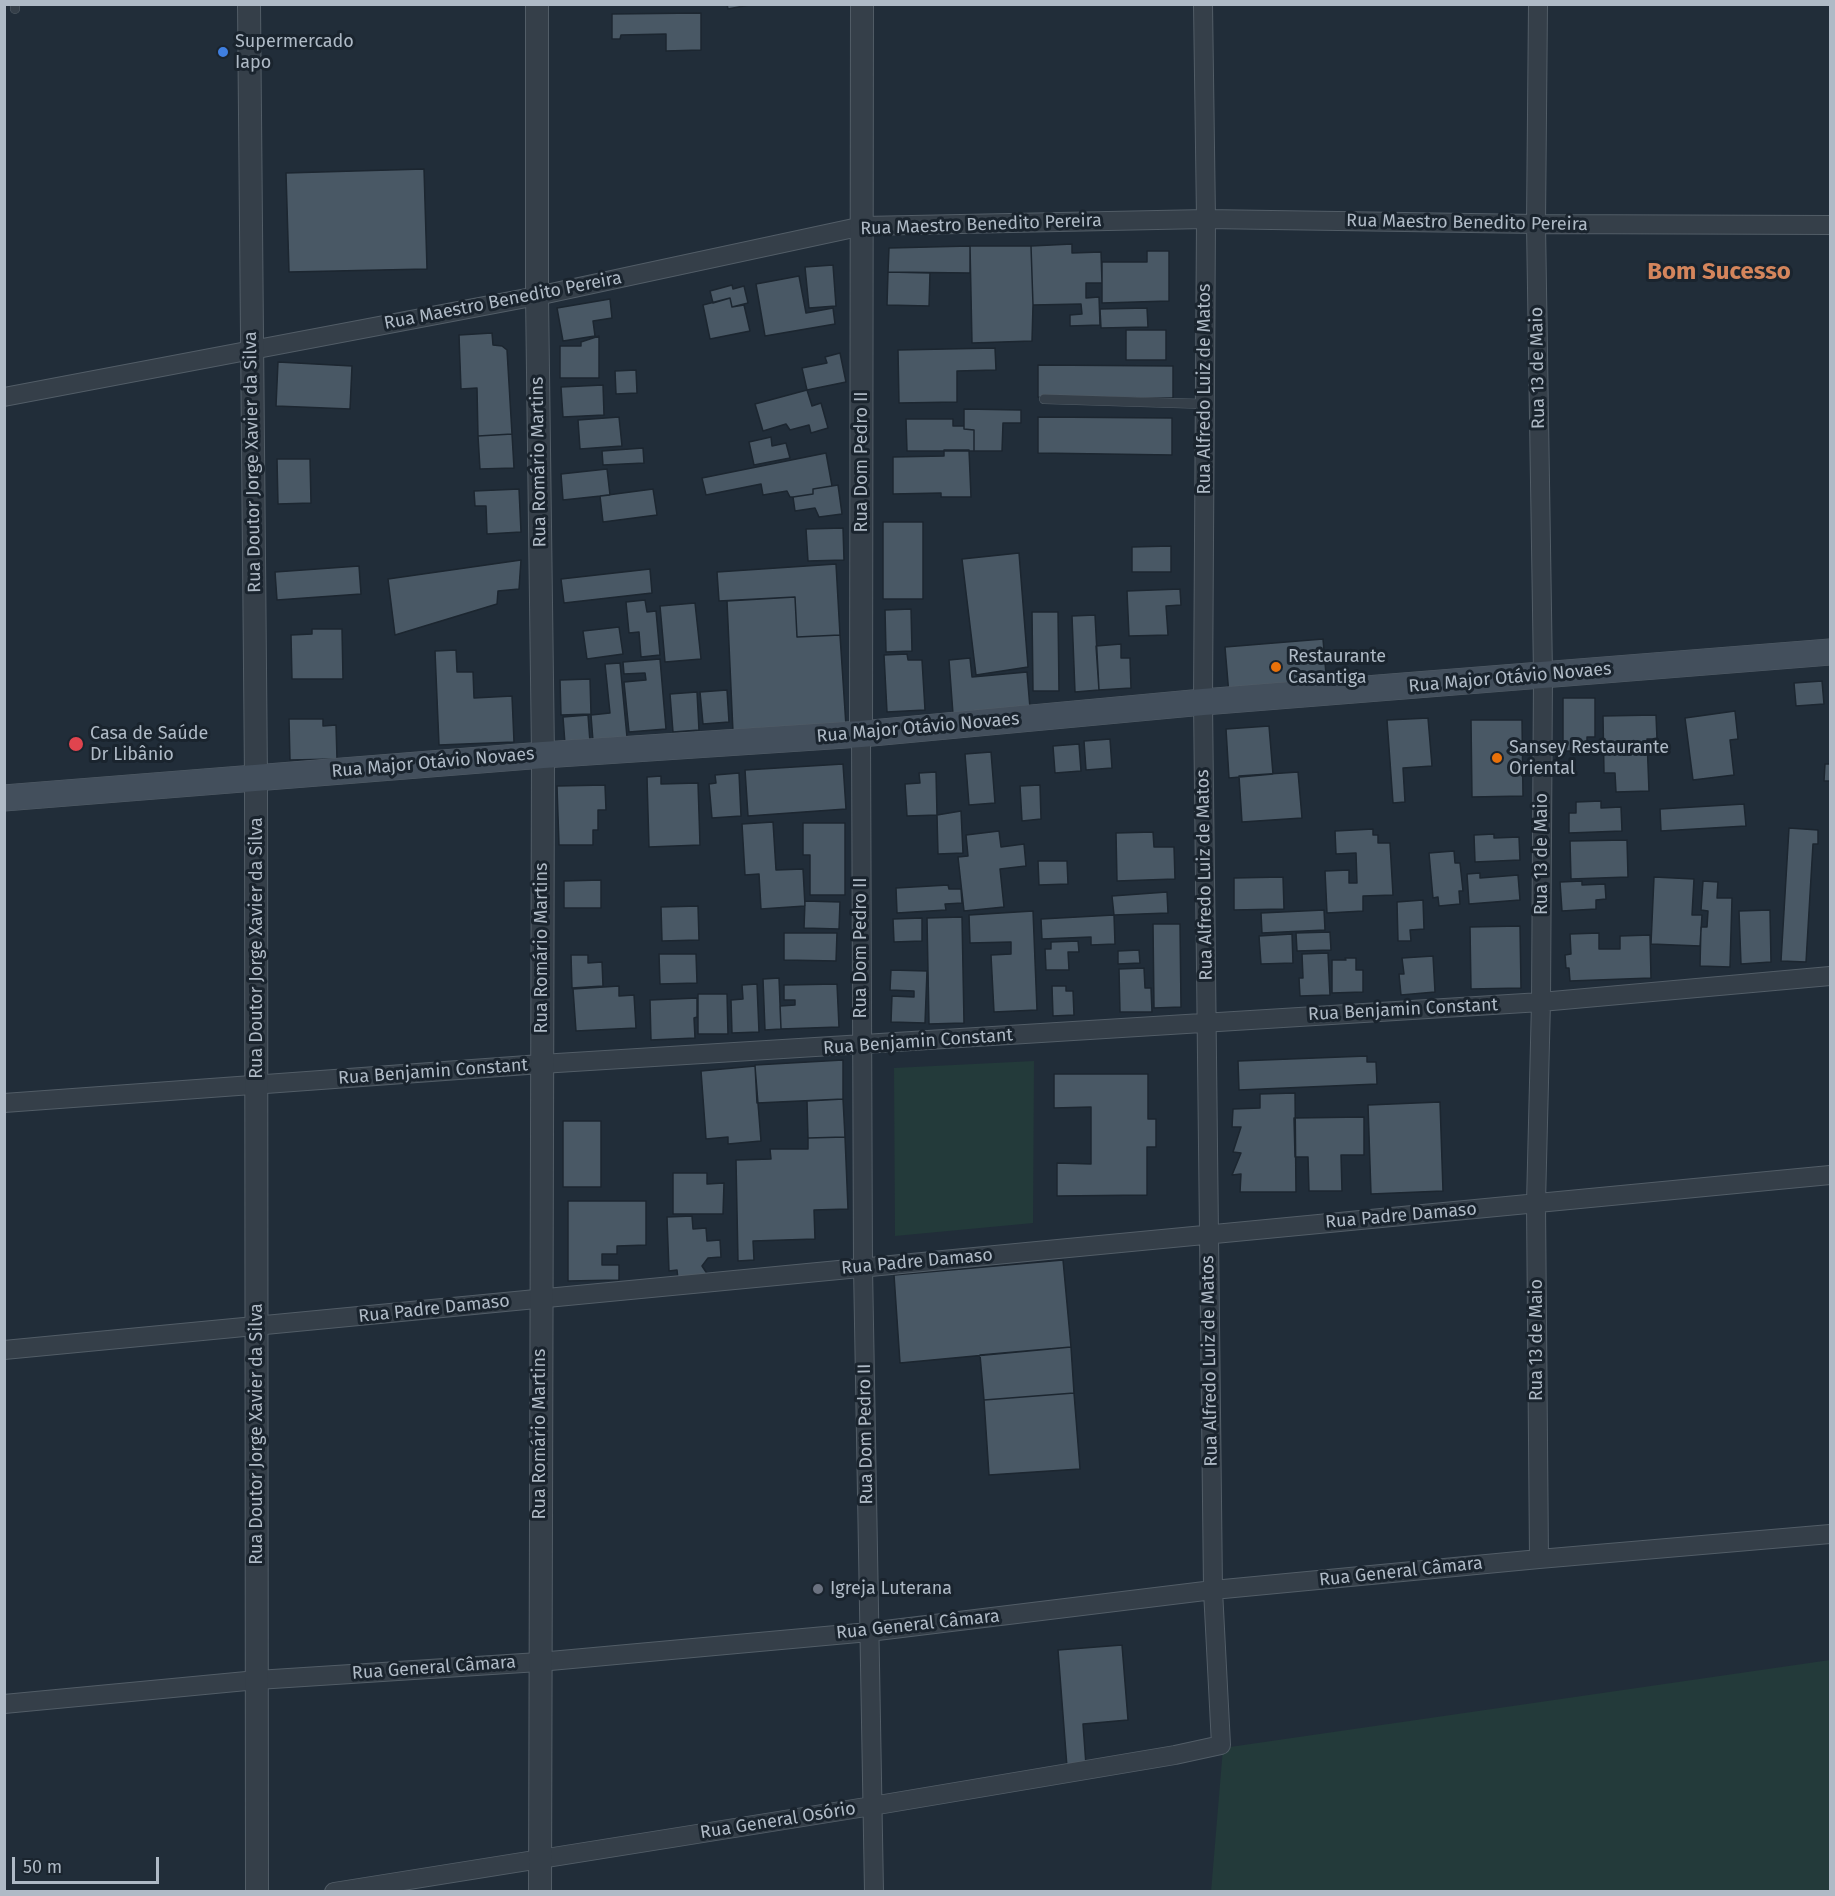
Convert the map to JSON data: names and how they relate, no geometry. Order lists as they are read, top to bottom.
{
  "streets": {
    "main road": ["Rua Major Otávio Novaes"],
    "street": [
      "Rua Maestro Benedito Pereira",
      "Rua 13 de Maio",
      "Rua Alfredo Luiz de Matos",
      "Rua Doutor Jorge Xavier da Silva",
      "Rua Romário Martins",
      "Rua Dom Pedro II",
      "Rua Benjamin Constant",
      "Rua Padre Damaso",
      "Rua General Câmara",
      "Rua General Osório"
    ]
  },
  "crossings": [
    ["Rua Maestro Benedito Pereira", "Rua 13 de Maio"],
    ["Rua Maestro Benedito Pereira", "Rua Alfredo Luiz de Matos"],
    ["Rua Maestro Benedito Pereira", "Rua Doutor Jorge Xavier da Silva"],
    ["Rua Maestro Benedito Pereira", "Rua Romário Martins"],
    ["Rua Maestro Benedito Pereira", "Rua Dom Pedro II"],
    ["Rua 13 de Maio", "Rua Major Otávio Novaes"],
    ["Rua 13 de Maio", "Rua Benjamin Constant"],
    ["Rua 13 de Maio", "Rua Padre Damaso"],
    ["Rua 13 de Maio", "Rua General Câmara"],
    ["Rua Alfredo Luiz de Matos", "Rua Major Otávio Novaes"],
    ["Rua Alfredo Luiz de Matos", "Rua Benjamin Constant"],
    ["Rua Alfredo Luiz de Matos", "Rua Padre Damaso"],
    ["Rua Alfredo Luiz de Matos", "Rua General Câmara"],
    ["Rua Alfredo Luiz de Matos", "Rua General Osório"],
    ["Rua Doutor Jorge Xavier da Silva", "Rua Major Otávio Novaes"],
    ["Rua Doutor Jorge Xavier da Silva", "Rua Benjamin Constant"],
    ["Rua Doutor Jorge Xavier da Silva", "Rua Padre Damaso"],
    ["Rua Doutor Jorge Xavier da Silva", "Rua General Câmara"],
    ["Rua Romário Martins", "Rua Major Otávio Novaes"],
    ["Rua Romário Martins", "Rua Benjamin Constant"],
    ["Rua Romário Martins", "Rua Padre Damaso"],
    ["Rua Romário Martins", "Rua General Câmara"],
    ["Rua Romário Martins", "Rua General Osório"],
    ["Rua Dom Pedro II", "Rua Major Otávio Novaes"],
    ["Rua Dom Pedro II", "Rua Benjamin Constant"],
    ["Rua Dom Pedro II", "Rua Padre Damaso"],
    ["Rua Dom Pedro II", "Rua General Câmara"],
    ["Rua Dom Pedro II", "Rua General Osório"]
  ],
  "districts": ["Bom Sucesso"],
  "places": [
    "Supermercado Iapo",
    "Restaurante Casantiga",
    "Casa de Saúde Dr Libânio",
    "Sansey Restaurante Oriental",
    "Igreja Luterana"
  ],
  "scale_bar": "50 m"
}
